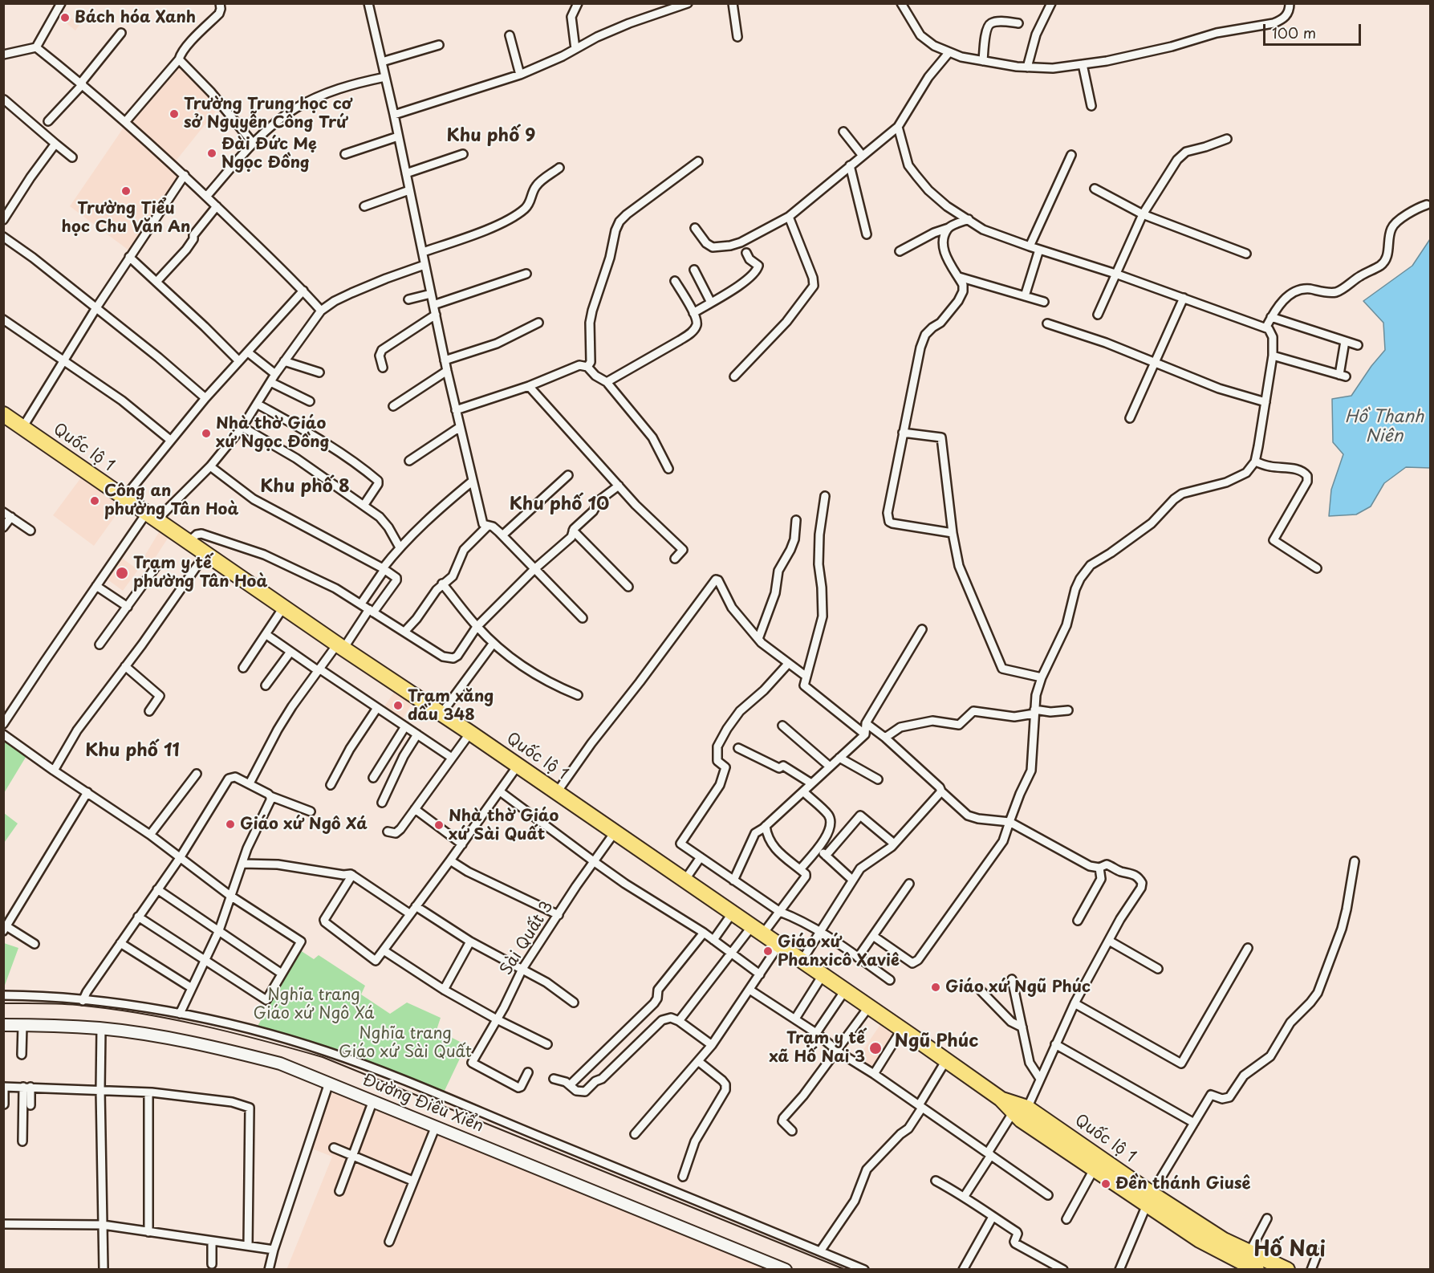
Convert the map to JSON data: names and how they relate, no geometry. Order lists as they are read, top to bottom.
{
  "streets": {
    "highway": ["Quốc lộ 1"],
    "street": ["Sài Quất 3", "Đường Điều Xiển"]
  },
  "crossings": [
    ["Quốc lộ 1", "Sài Quất 3"]
  ],
  "districts": [
    "Khu phố 9",
    "Khu phố 8",
    "Khu phố 10",
    "Khu phố 11",
    "Ngũ Phúc",
    "Hố Nai"
  ],
  "water": ["Hồ Thanh Niên"],
  "parks": ["Nghĩa trang Giáo xứ Ngô Xá", "Nghĩa trang Giáo xứ Sài Quất"],
  "places": [
    "Bách hóa Xanh",
    "Trường Trung học cơ sở Nguyễn Công Trứ",
    "Đài Đức Mẹ Ngọc Đồng",
    "Trường Tiểu học Chu Văn An",
    "Nhà thờ Giáo xứ Ngọc Đồng",
    "Công an phường Tân Hoà",
    "Trạm y tế phường Tân Hoà",
    "Trạm xăng dầu 348",
    "Giáo xứ Ngô Xá",
    "Nhà thờ Giáo xứ Sài Quất",
    "Giáo xứ Phanxicô Xaviê",
    "Giáo xứ Ngũ Phúc",
    "Trạm y tế xã Hố Nai 3",
    "Đền thánh Giusê"
  ],
  "scale_bar": "100 m"
}
